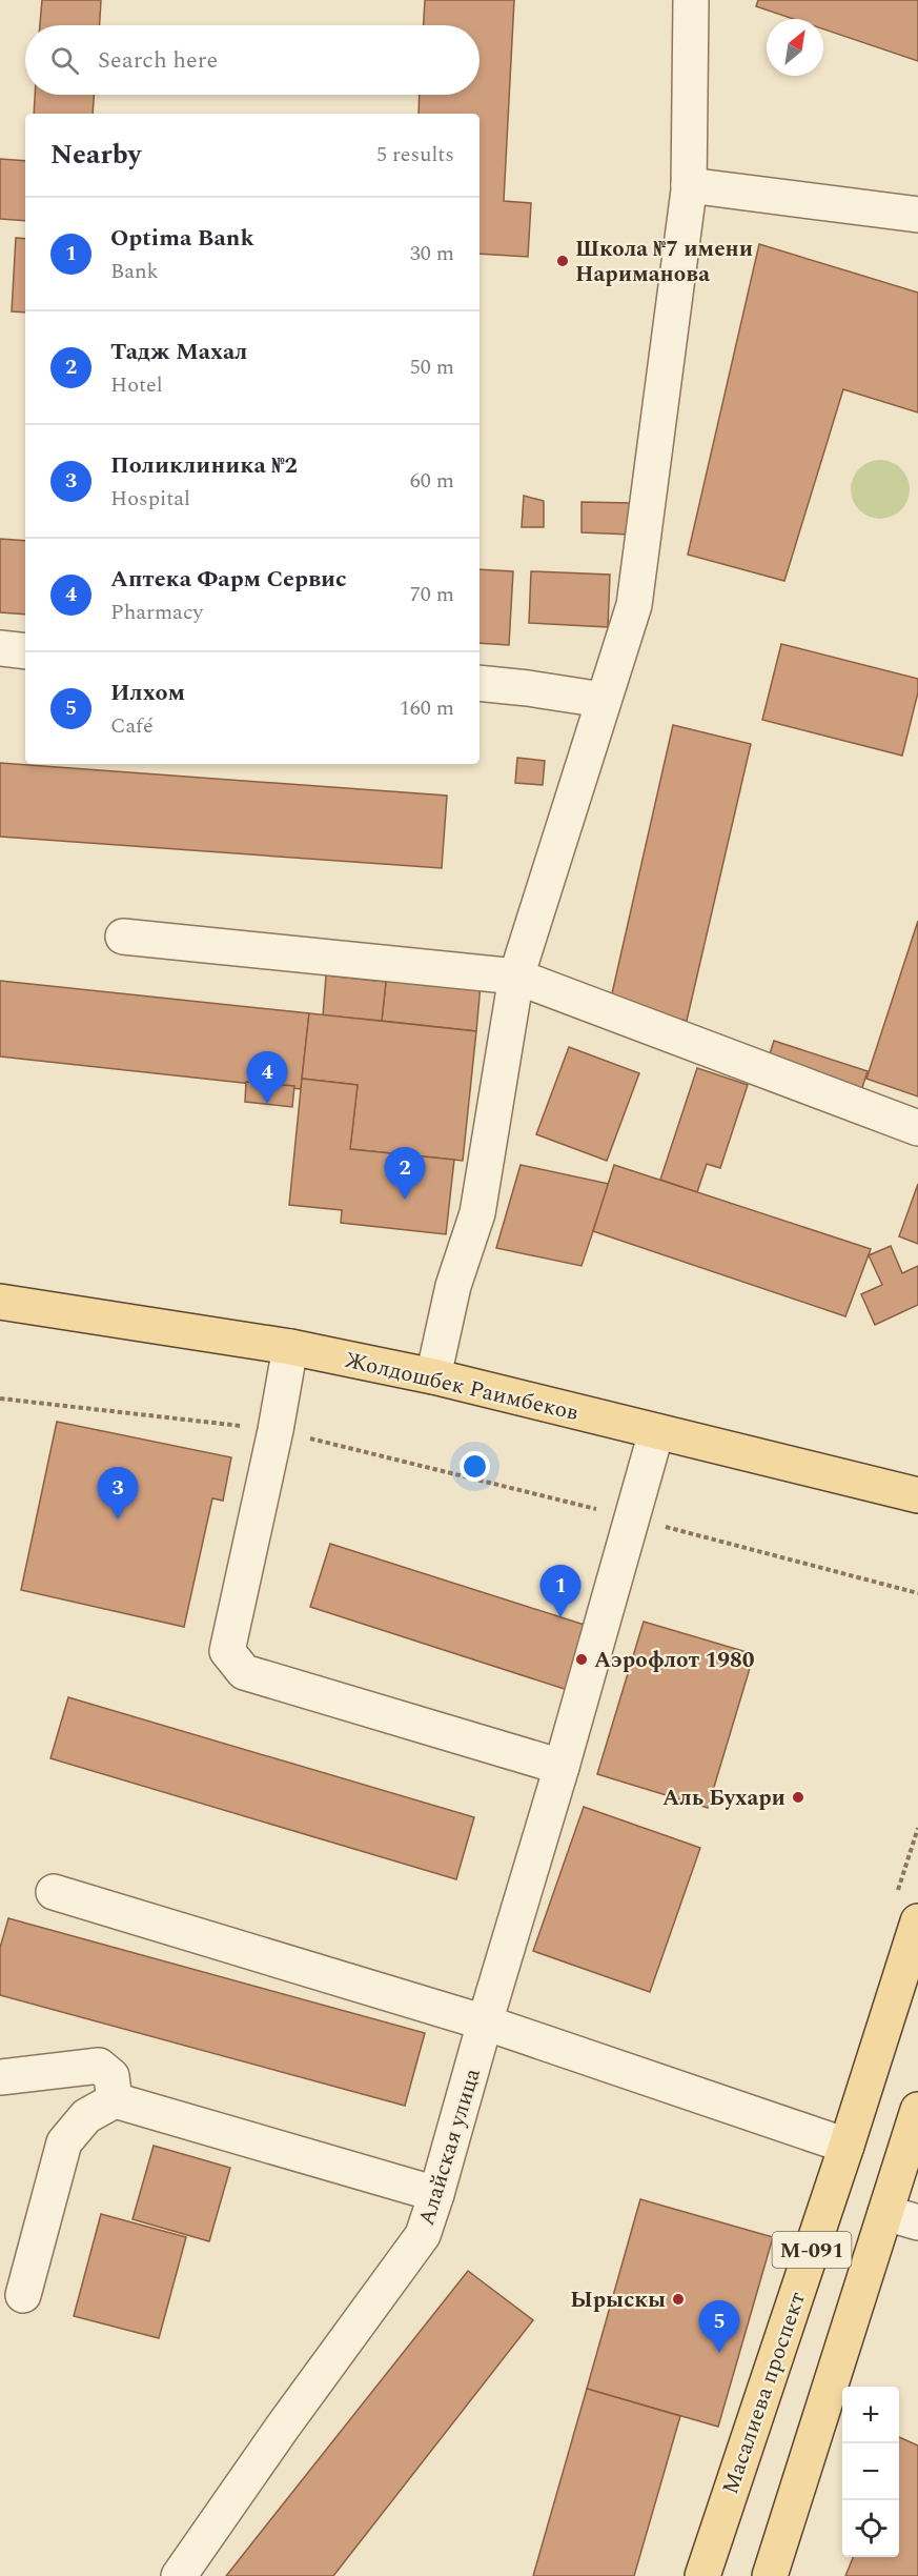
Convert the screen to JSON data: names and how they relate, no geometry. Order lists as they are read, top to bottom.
{
  "streets": {
    "main road": ["Жолдошбек Раимбеков", "М-091", "Масалиева проспект"],
    "street": ["Алайская улица"]
  },
  "crossings": [
    ["Жолдошбек Раимбеков", "Алайская улица"]
  ],
  "places": [
    "Школа №7 имени Нариманова",
    "Аэрофлот 1980",
    "Аль Бухари",
    "Ырыскы"
  ],
  "north": "top right",
  "page": {
    "search": "Search here",
    "heading": ["Nearby", "5 results"],
    "list": [
      {
        "mark": "1",
        "name": "Optima Bank",
        "note": "Bank",
        "value": "30 m"
      },
      {
        "mark": "2",
        "name": "Тадж Махал",
        "note": "Hotel",
        "value": "50 m"
      },
      {
        "mark": "3",
        "name": "Поликлиника №2",
        "note": "Hospital",
        "value": "60 m"
      },
      {
        "mark": "4",
        "name": "Аптека Фарм Сервис",
        "note": "Pharmacy",
        "value": "70 m"
      },
      {
        "mark": "5",
        "name": "Илхом",
        "note": "Café",
        "value": "160 m"
      }
    ],
    "pins": [
      "4",
      "2",
      "3",
      "1",
      "5"
    ],
    "map_buttons": ["+", "−"]
  }
}
